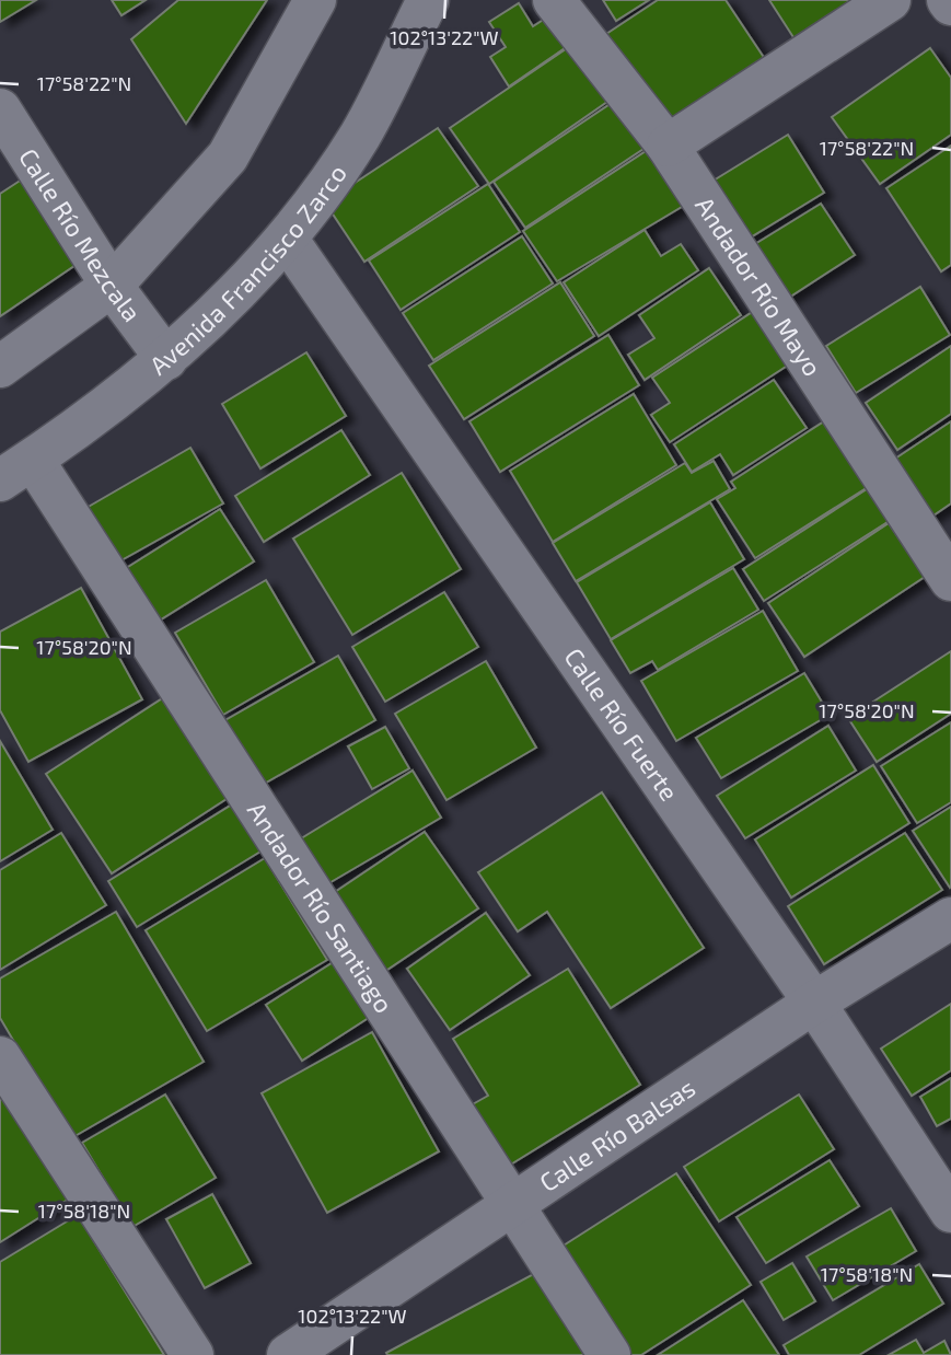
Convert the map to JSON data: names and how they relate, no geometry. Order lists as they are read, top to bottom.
{
  "streets": {
    "street": [
      "Calle Río Mezcala",
      "Avenida Francisco Zarco",
      "Andador Río Mayo",
      "Calle Río Fuerte",
      "Andador Río Santiago",
      "Calle Río Balsas"
    ]
  },
  "crossings": [
    ["Calle Río Mezcala", "Avenida Francisco Zarco"],
    ["Avenida Francisco Zarco", "Calle Río Fuerte"],
    ["Avenida Francisco Zarco", "Andador Río Santiago"],
    ["Calle Río Fuerte", "Calle Río Balsas"],
    ["Andador Río Santiago", "Calle Río Balsas"]
  ],
  "coordinates": [
    "102°13'22\"W",
    "17°58'22\"N",
    "17°58'20\"N",
    "17°58'18\"N"
  ]
}
